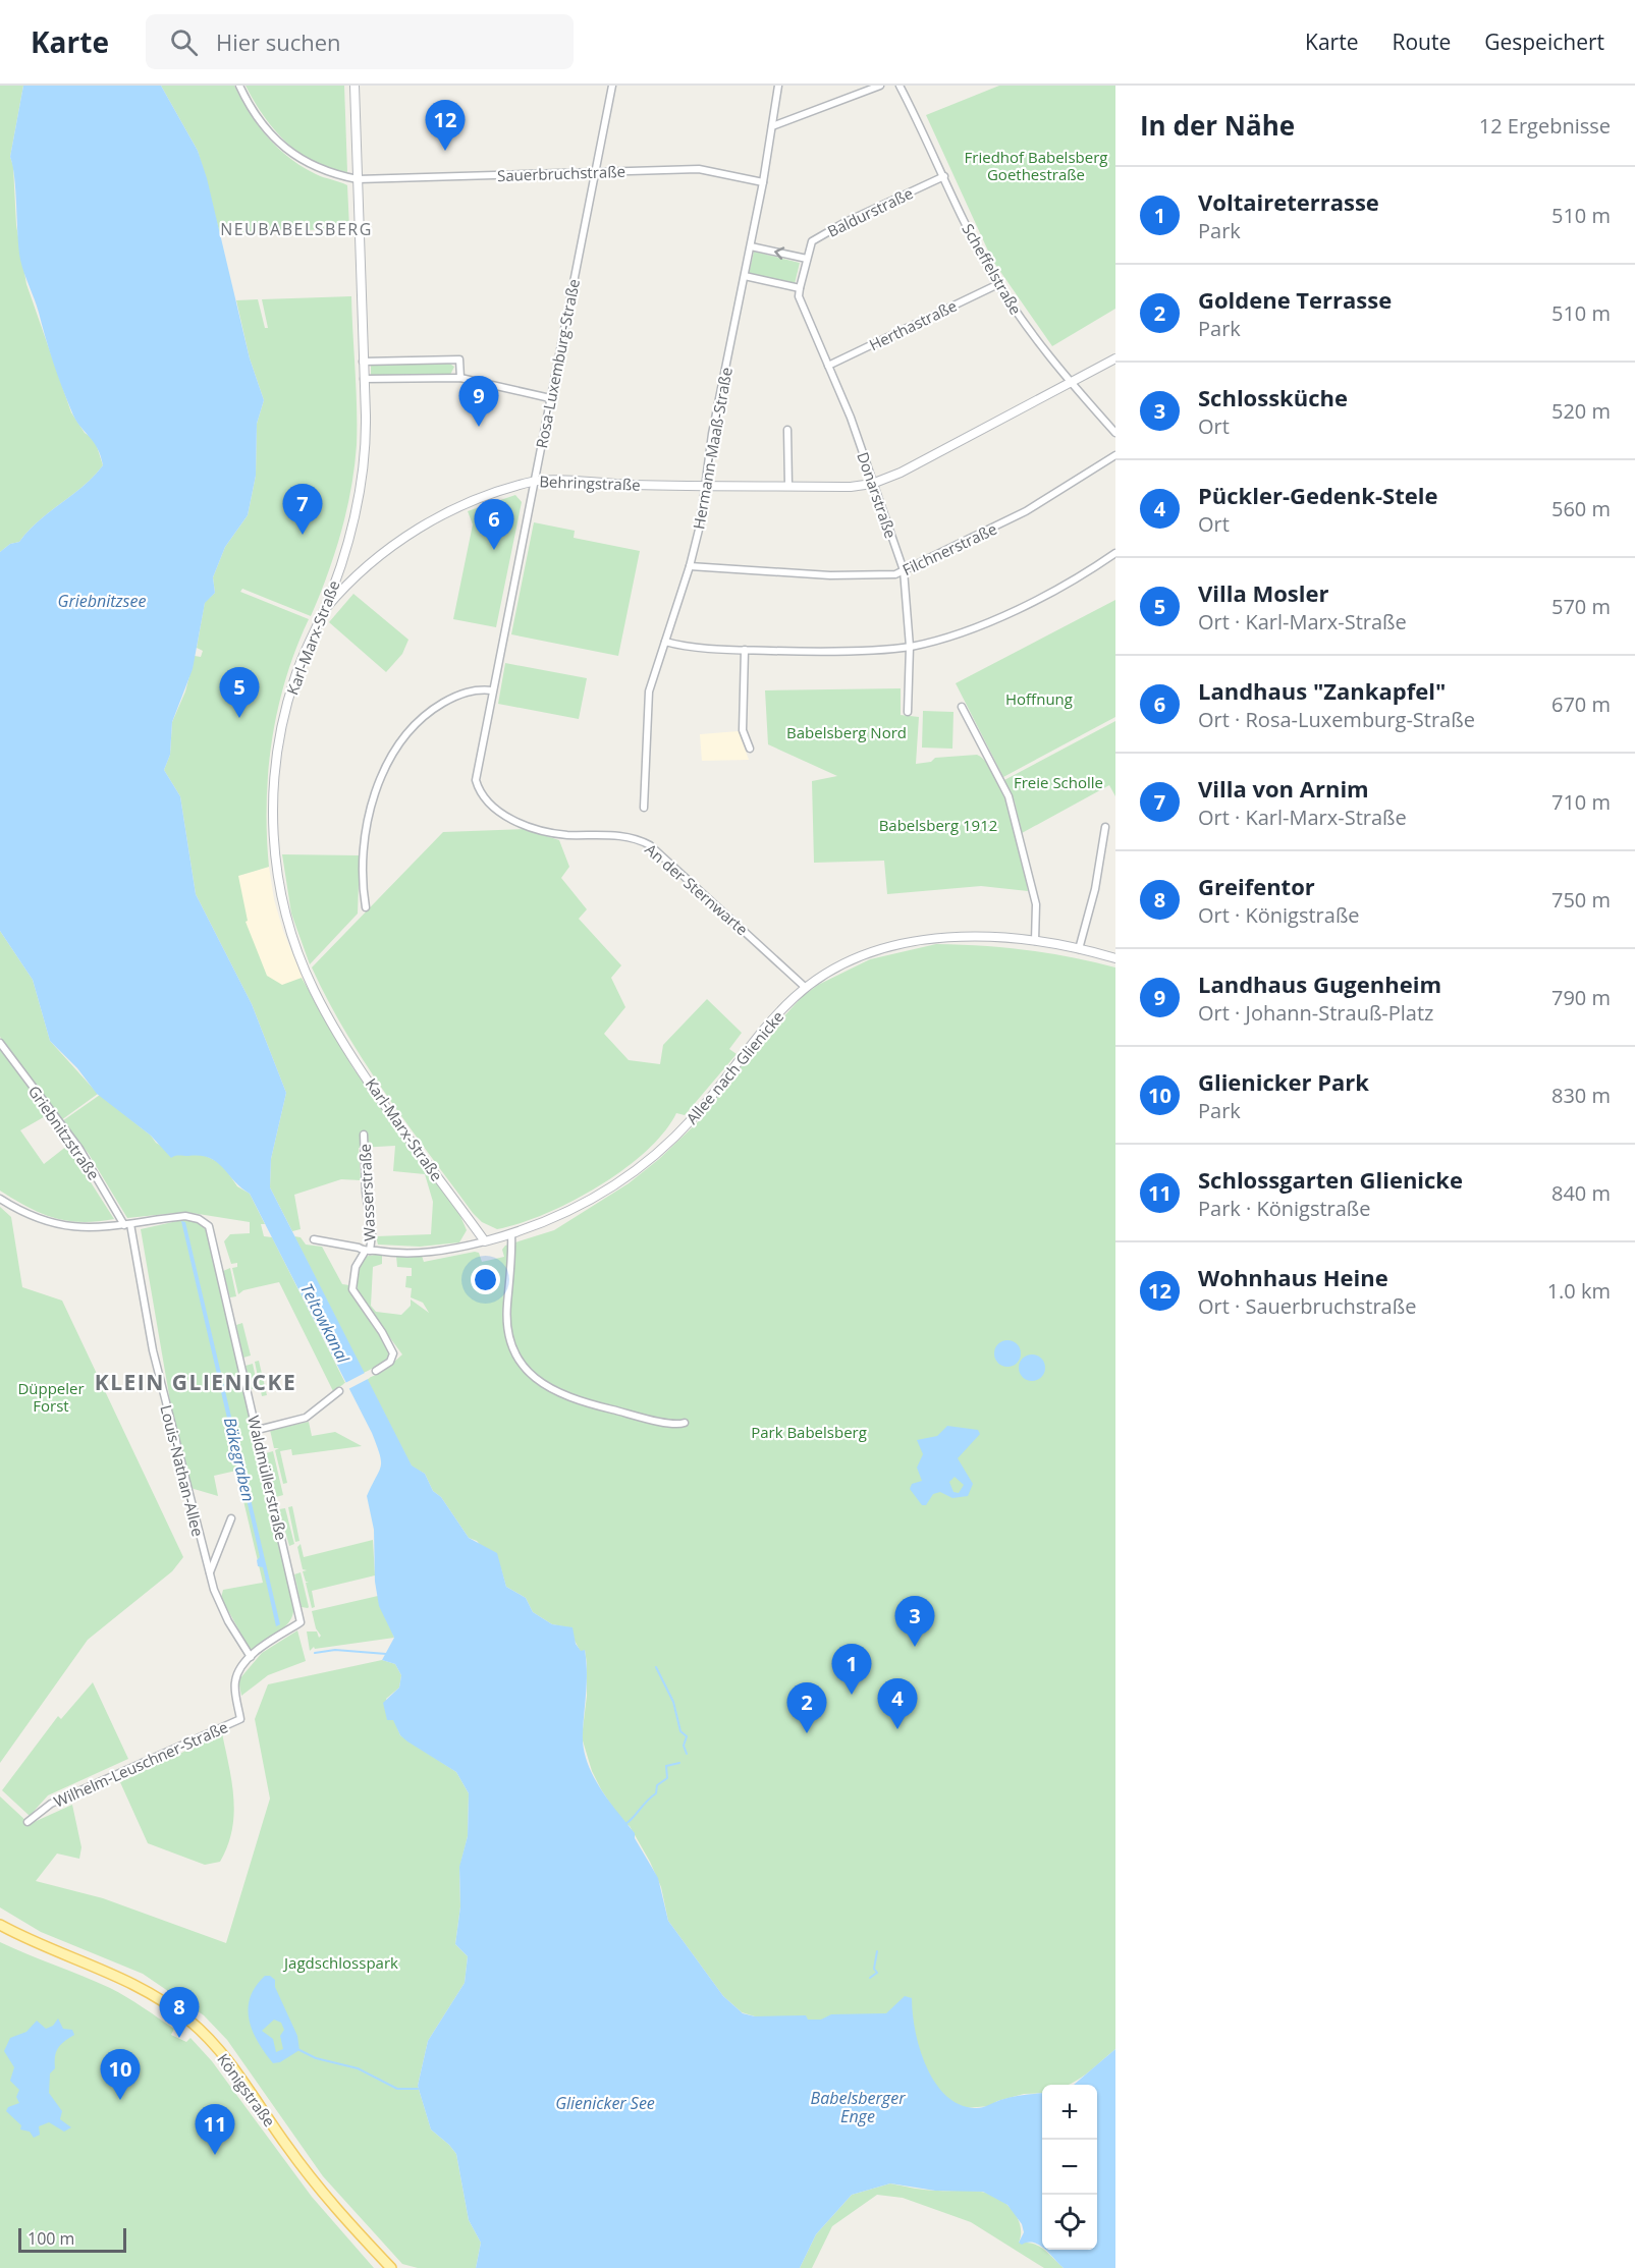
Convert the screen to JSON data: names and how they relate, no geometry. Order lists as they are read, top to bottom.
{
  "streets": {
    "main road": ["Königstraße"],
    "street": [
      "Sauerbruchstraße",
      "Baldurstraße",
      "Scheffelstraße",
      "Herthastraße",
      "Rosa-Luxemburg-Straße",
      "Hermann-Maaß-Straße",
      "Behringstraße",
      "Donarstraße",
      "Filchnerstraße",
      "Karl-Marx-Straße",
      "An der Sternwarte",
      "Allee nach Glienicke",
      "Griebnitzstraße",
      "Wasserstraße",
      "Louis-Nathan-Allee",
      "Waldmüllerstraße",
      "Wilhelm-Leuschner-Straße"
    ]
  },
  "crossings": [
    ["Sauerbruchstraße", "Rosa-Luxemburg-Straße"],
    ["Sauerbruchstraße", "Hermann-Maaß-Straße"],
    ["Sauerbruchstraße", "Karl-Marx-Straße"],
    ["Baldurstraße", "Scheffelstraße"],
    ["Scheffelstraße", "Herthastraße"],
    ["Scheffelstraße", "Behringstraße"],
    ["Herthastraße", "Donarstraße"],
    ["Rosa-Luxemburg-Straße", "Behringstraße"],
    ["Rosa-Luxemburg-Straße", "An der Sternwarte"],
    ["Hermann-Maaß-Straße", "Behringstraße"],
    ["Hermann-Maaß-Straße", "Filchnerstraße"],
    ["Behringstraße", "Donarstraße"],
    ["Behringstraße", "Karl-Marx-Straße"],
    ["Donarstraße", "Filchnerstraße"],
    ["Karl-Marx-Straße", "Allee nach Glienicke"],
    ["An der Sternwarte", "Allee nach Glienicke"],
    ["Allee nach Glienicke", "Wasserstraße"],
    ["Griebnitzstraße", "Louis-Nathan-Allee"],
    ["Griebnitzstraße", "Waldmüllerstraße"],
    ["Louis-Nathan-Allee", "Waldmüllerstraße"],
    ["Louis-Nathan-Allee", "Wilhelm-Leuschner-Straße"],
    ["Waldmüllerstraße", "Wilhelm-Leuschner-Straße"]
  ],
  "districts": ["NEUBABELSBERG", "KLEIN GLIENICKE"],
  "water": [
    "Griebnitzsee",
    "Teltowkanal",
    "Bäkegraben",
    "Babelsberger Enge",
    "Glienicker See"
  ],
  "parks": [
    "Friedhof Babelsberg Goethestraße",
    "Hoffnung",
    "Babelsberg Nord",
    "Freie Scholle",
    "Babelsberg 1912",
    "Düppeler Forst",
    "Park Babelsberg",
    "Jagdschlosspark"
  ],
  "scale_bar": "100 m",
  "page": {
    "header": "Karte",
    "search": "Hier suchen",
    "nav": ["Karte", "Route", "Gespeichert"],
    "heading": ["In der Nähe", "12 Ergebnisse"],
    "pins": [
      "12",
      "9",
      "7",
      "6",
      "5",
      "3",
      "1",
      "4",
      "2",
      "8",
      "10",
      "11"
    ],
    "list": [
      {
        "mark": "1",
        "name": "Voltaireterrasse",
        "note": "Park",
        "value": "510 m"
      },
      {
        "mark": "2",
        "name": "Goldene Terrasse",
        "note": "Park",
        "value": "510 m"
      },
      {
        "mark": "3",
        "name": "Schlossküche",
        "note": "Ort",
        "value": "520 m"
      },
      {
        "mark": "4",
        "name": "Pückler-Gedenk-Stele",
        "note": "Ort",
        "value": "560 m"
      },
      {
        "mark": "5",
        "name": "Villa Mosler",
        "note": "Ort · Karl-Marx-Straße",
        "value": "570 m"
      },
      {
        "mark": "6",
        "name": "Landhaus \"Zankapfel\"",
        "note": "Ort · Rosa-Luxemburg-Straße",
        "value": "670 m"
      },
      {
        "mark": "7",
        "name": "Villa von Arnim",
        "note": "Ort · Karl-Marx-Straße",
        "value": "710 m"
      },
      {
        "mark": "8",
        "name": "Greifentor",
        "note": "Ort · Königstraße",
        "value": "750 m"
      },
      {
        "mark": "9",
        "name": "Landhaus Gugenheim",
        "note": "Ort · Johann-Strauß-Platz",
        "value": "790 m"
      },
      {
        "mark": "10",
        "name": "Glienicker Park",
        "note": "Park",
        "value": "830 m"
      },
      {
        "mark": "11",
        "name": "Schlossgarten Glienicke",
        "note": "Park · Königstraße",
        "value": "840 m"
      },
      {
        "mark": "12",
        "name": "Wohnhaus Heine",
        "note": "Ort · Sauerbruchstraße",
        "value": "1.0 km"
      }
    ],
    "map_buttons": ["+", "−"],
    "scale": "100 m"
  }
}
